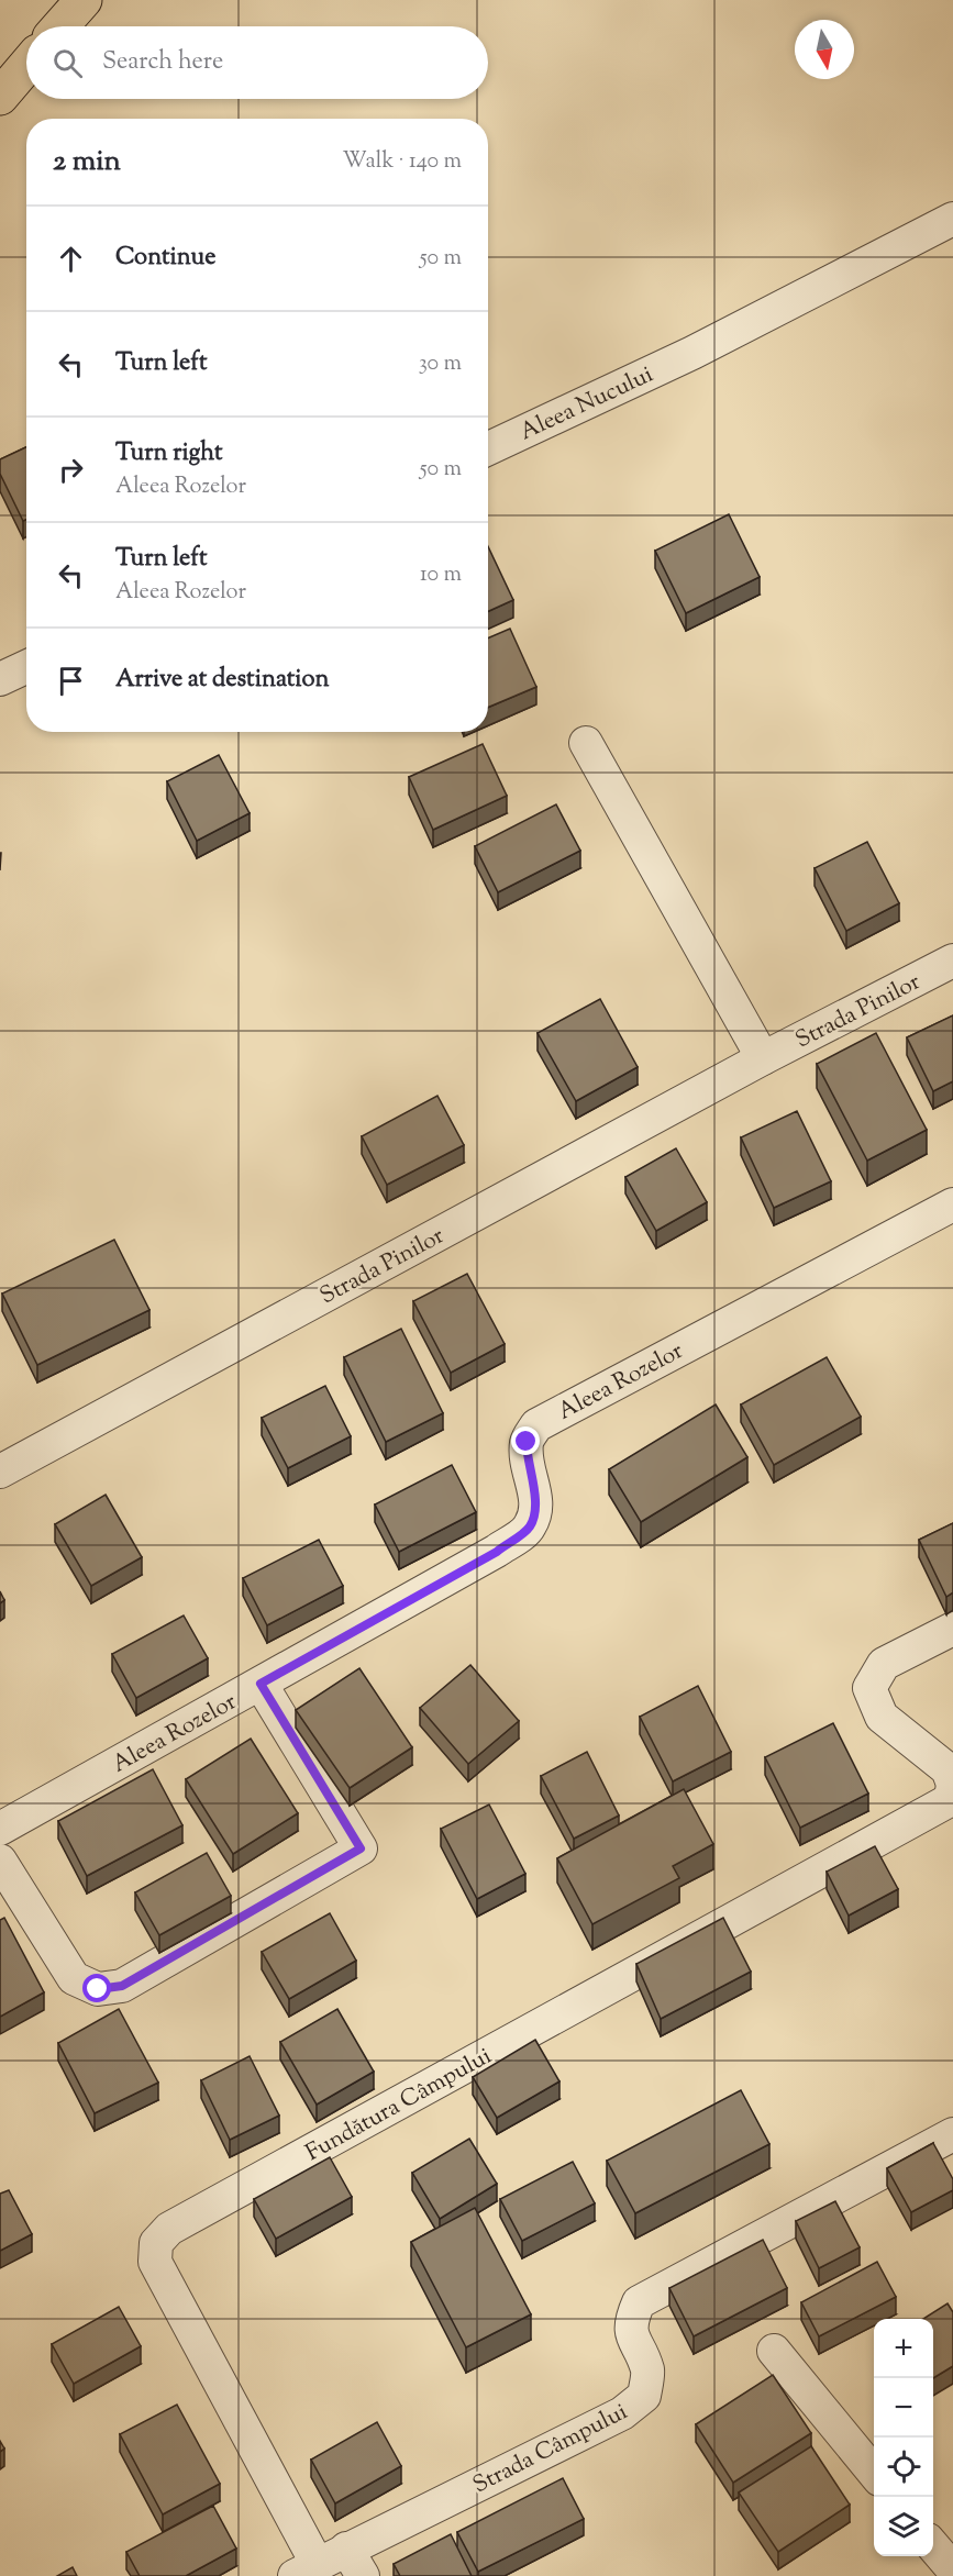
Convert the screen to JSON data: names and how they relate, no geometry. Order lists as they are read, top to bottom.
{
  "streets": {
    "street": [
      "Aleea Nucului",
      "Strada Pinilor",
      "Aleea Rozelor",
      "Fundătura Câmpului",
      "Strada Câmpului"
    ]
  },
  "crossings": [
    ["Fundătura Câmpului", "Strada Câmpului"]
  ],
  "north": "bottom",
  "page": {
    "search": "Search here",
    "heading": ["2 min", "Walk · 140 m"],
    "list": [
      ["Continue", "50 m"],
      ["Turn left", "30 m"],
      ["Turn right", "Aleea Rozelor", "50 m"],
      ["Turn left", "Aleea Rozelor", "10 m"],
      "Arrive at destination"
    ],
    "map_buttons": ["+", "−"]
  }
}
